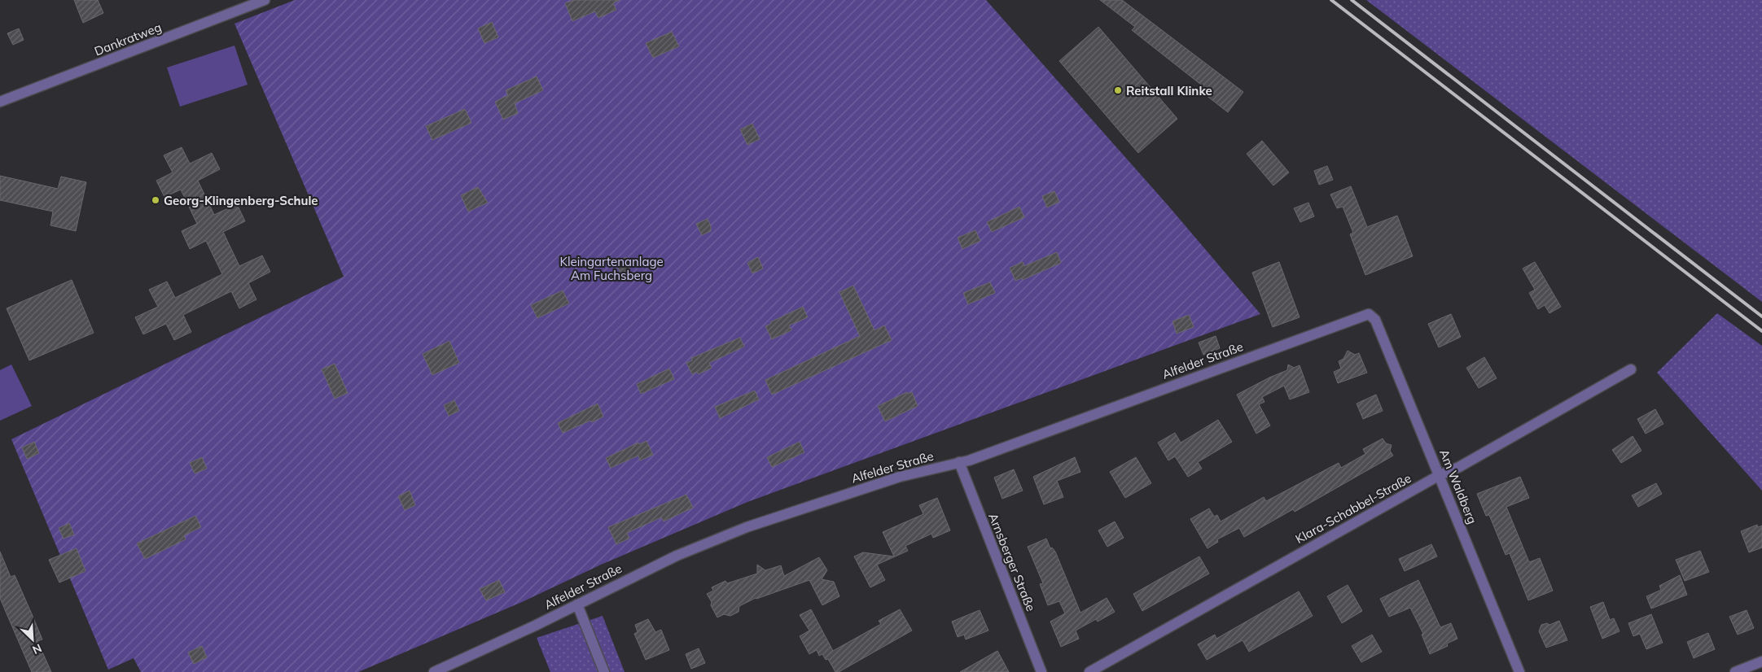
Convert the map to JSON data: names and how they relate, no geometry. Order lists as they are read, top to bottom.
{
  "streets": {
    "street": [
      "Dankratweg",
      "Alfelder Straße",
      "Am Waldberg",
      "Klara-Schabbel-Straße",
      "Arnsberger Straße"
    ]
  },
  "crossings": [
    ["Alfelder Straße", "Am Waldberg"],
    ["Alfelder Straße", "Arnsberger Straße"],
    ["Am Waldberg", "Klara-Schabbel-Straße"]
  ],
  "parks": ["Kleingartenanlage Am Fuchsberg"],
  "places": ["Reitstall Klinke", "Georg-Klingenberg-Schule"],
  "north": "bottom right"
}
